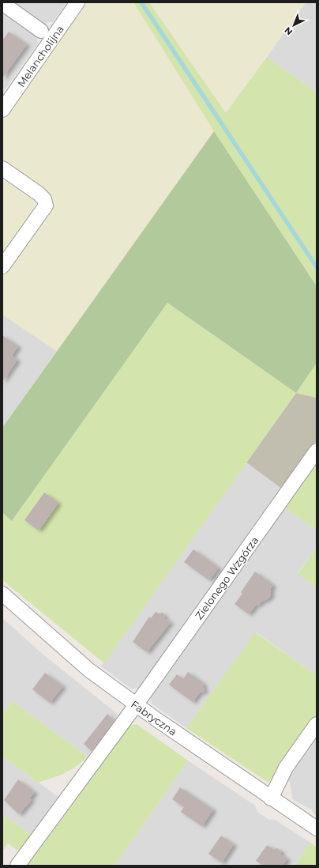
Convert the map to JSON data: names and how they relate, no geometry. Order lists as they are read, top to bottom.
{
  "streets": {
    "street": ["Melancholijna", "Zielonego Wzgórza", "Fabryczna"]
  },
  "crossings": [
    ["Zielonego Wzgórza", "Fabryczna"]
  ],
  "north": "bottom left"
}
